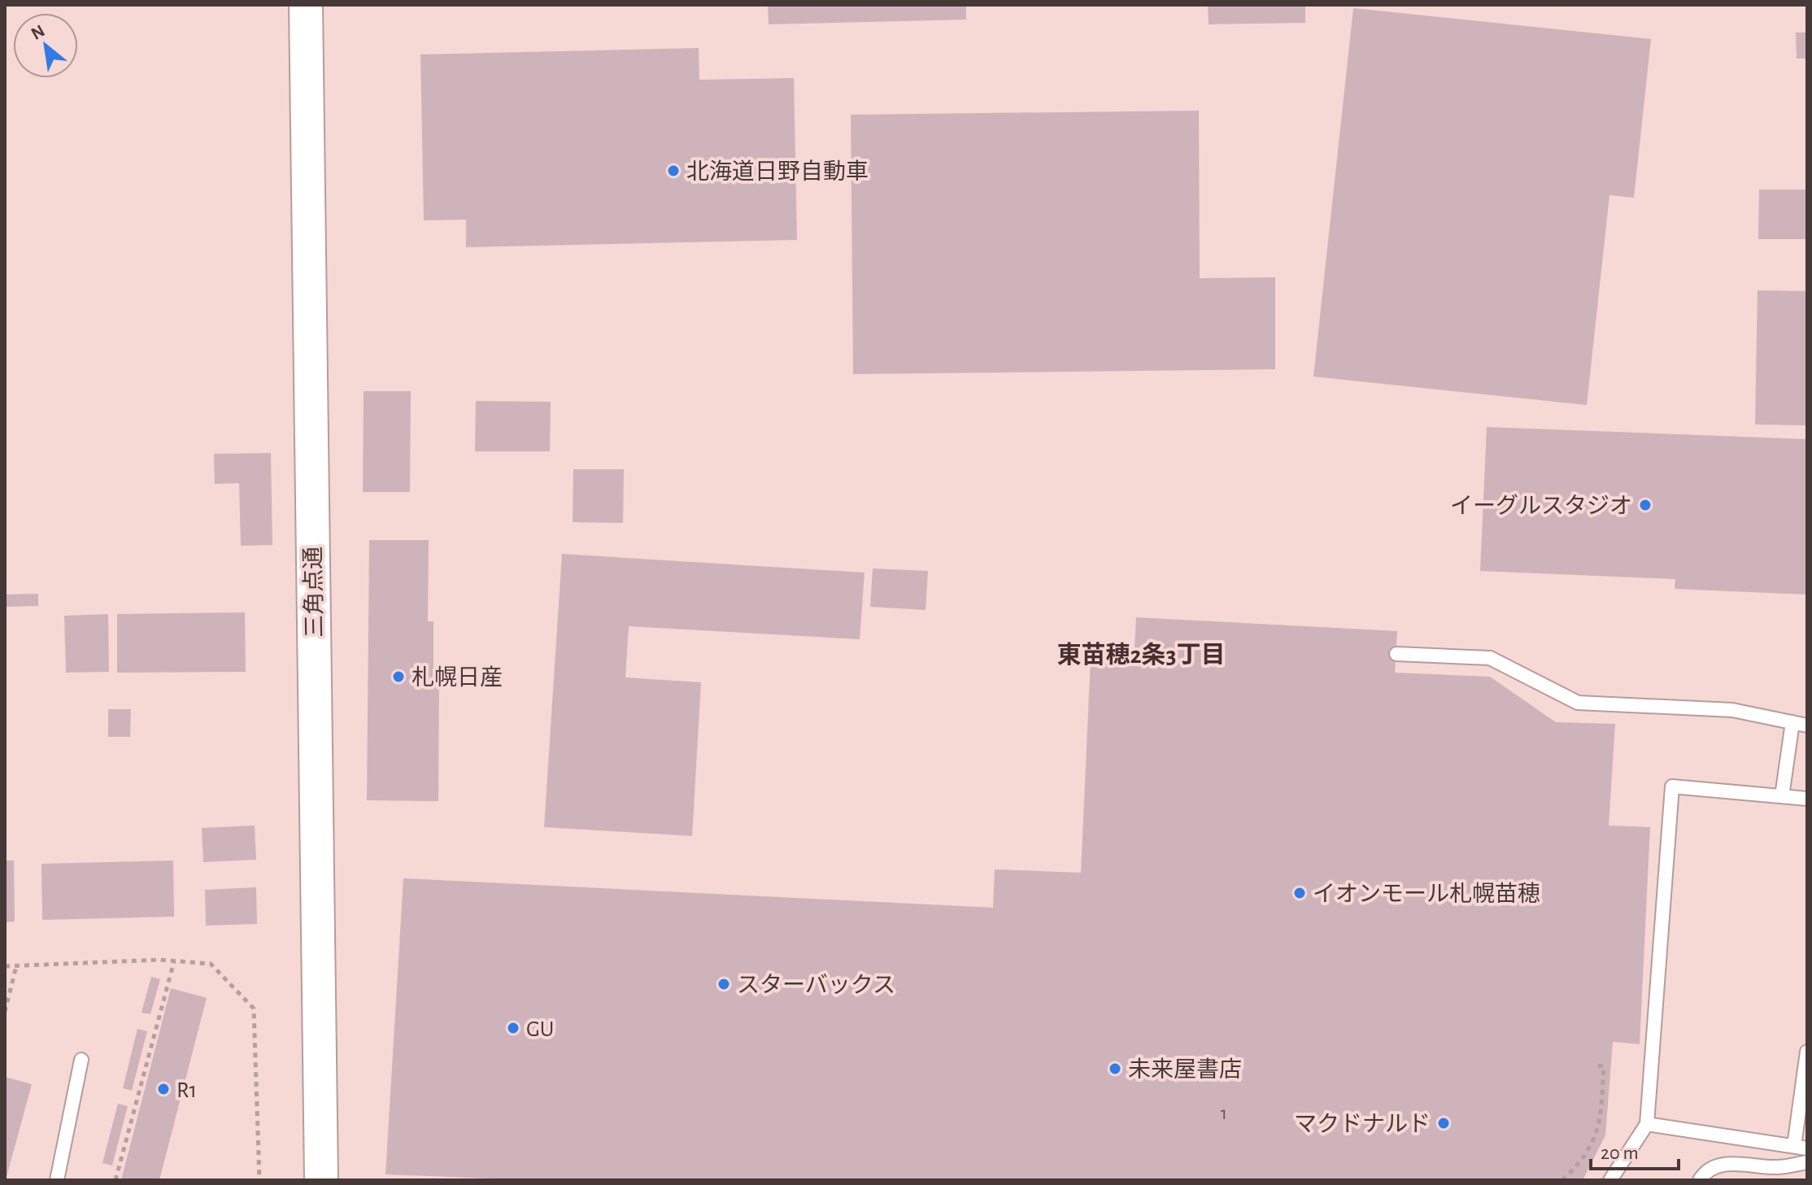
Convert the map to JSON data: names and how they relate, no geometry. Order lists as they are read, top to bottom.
{
  "streets": {
    "street": ["三角点通"]
  },
  "districts": ["東苗穂2条3丁目"],
  "places": [
    "北海道日野自動車",
    "イーグルスタジオ",
    "札幌日産",
    "イオンモール札幌苗穂",
    "スターバックス",
    "GU",
    "未来屋書店",
    "R1",
    "マクドナルド"
  ],
  "house_numbers": ["1"],
  "scale_bar": "20 m",
  "north": "top left"
}
